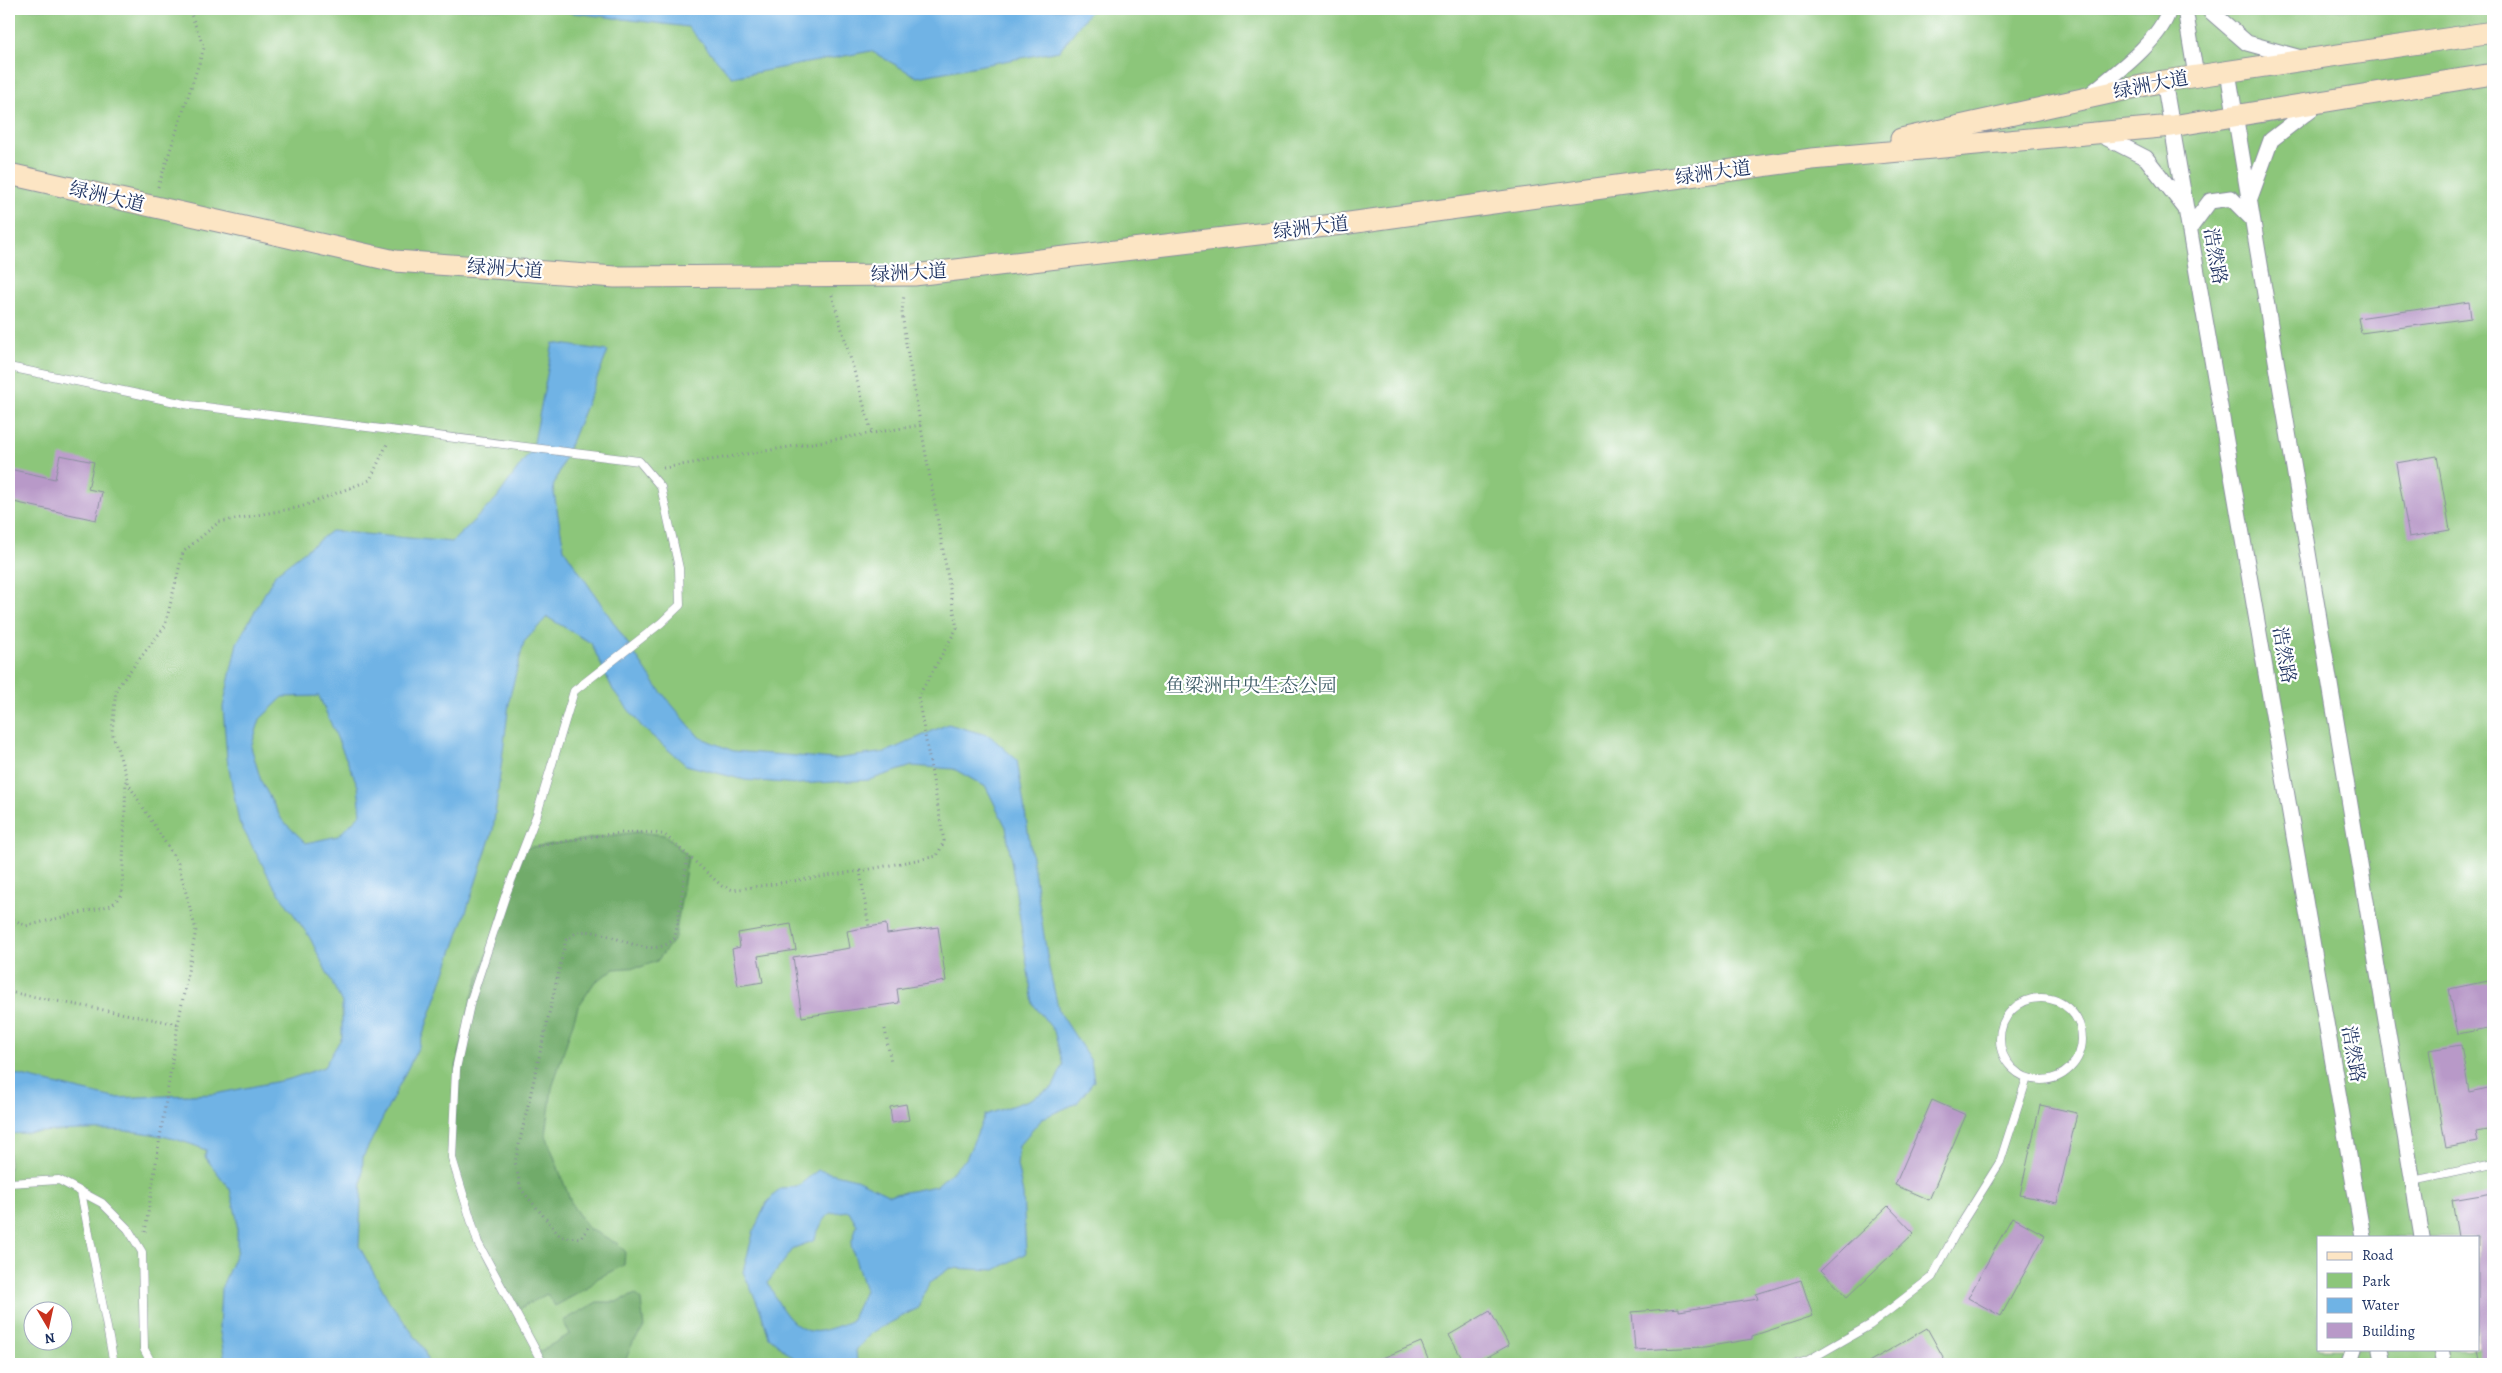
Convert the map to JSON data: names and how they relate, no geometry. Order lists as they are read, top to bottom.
{
  "streets": {
    "main road": ["绿洲大道"],
    "street": ["浩然路"]
  },
  "crossings": [
    ["绿洲大道", "浩然路"]
  ],
  "parks": ["鱼梁洲中央生态公园"],
  "legend": [
    "Road",
    "Park",
    "Water",
    "Building"
  ],
  "north": "bottom"
}
